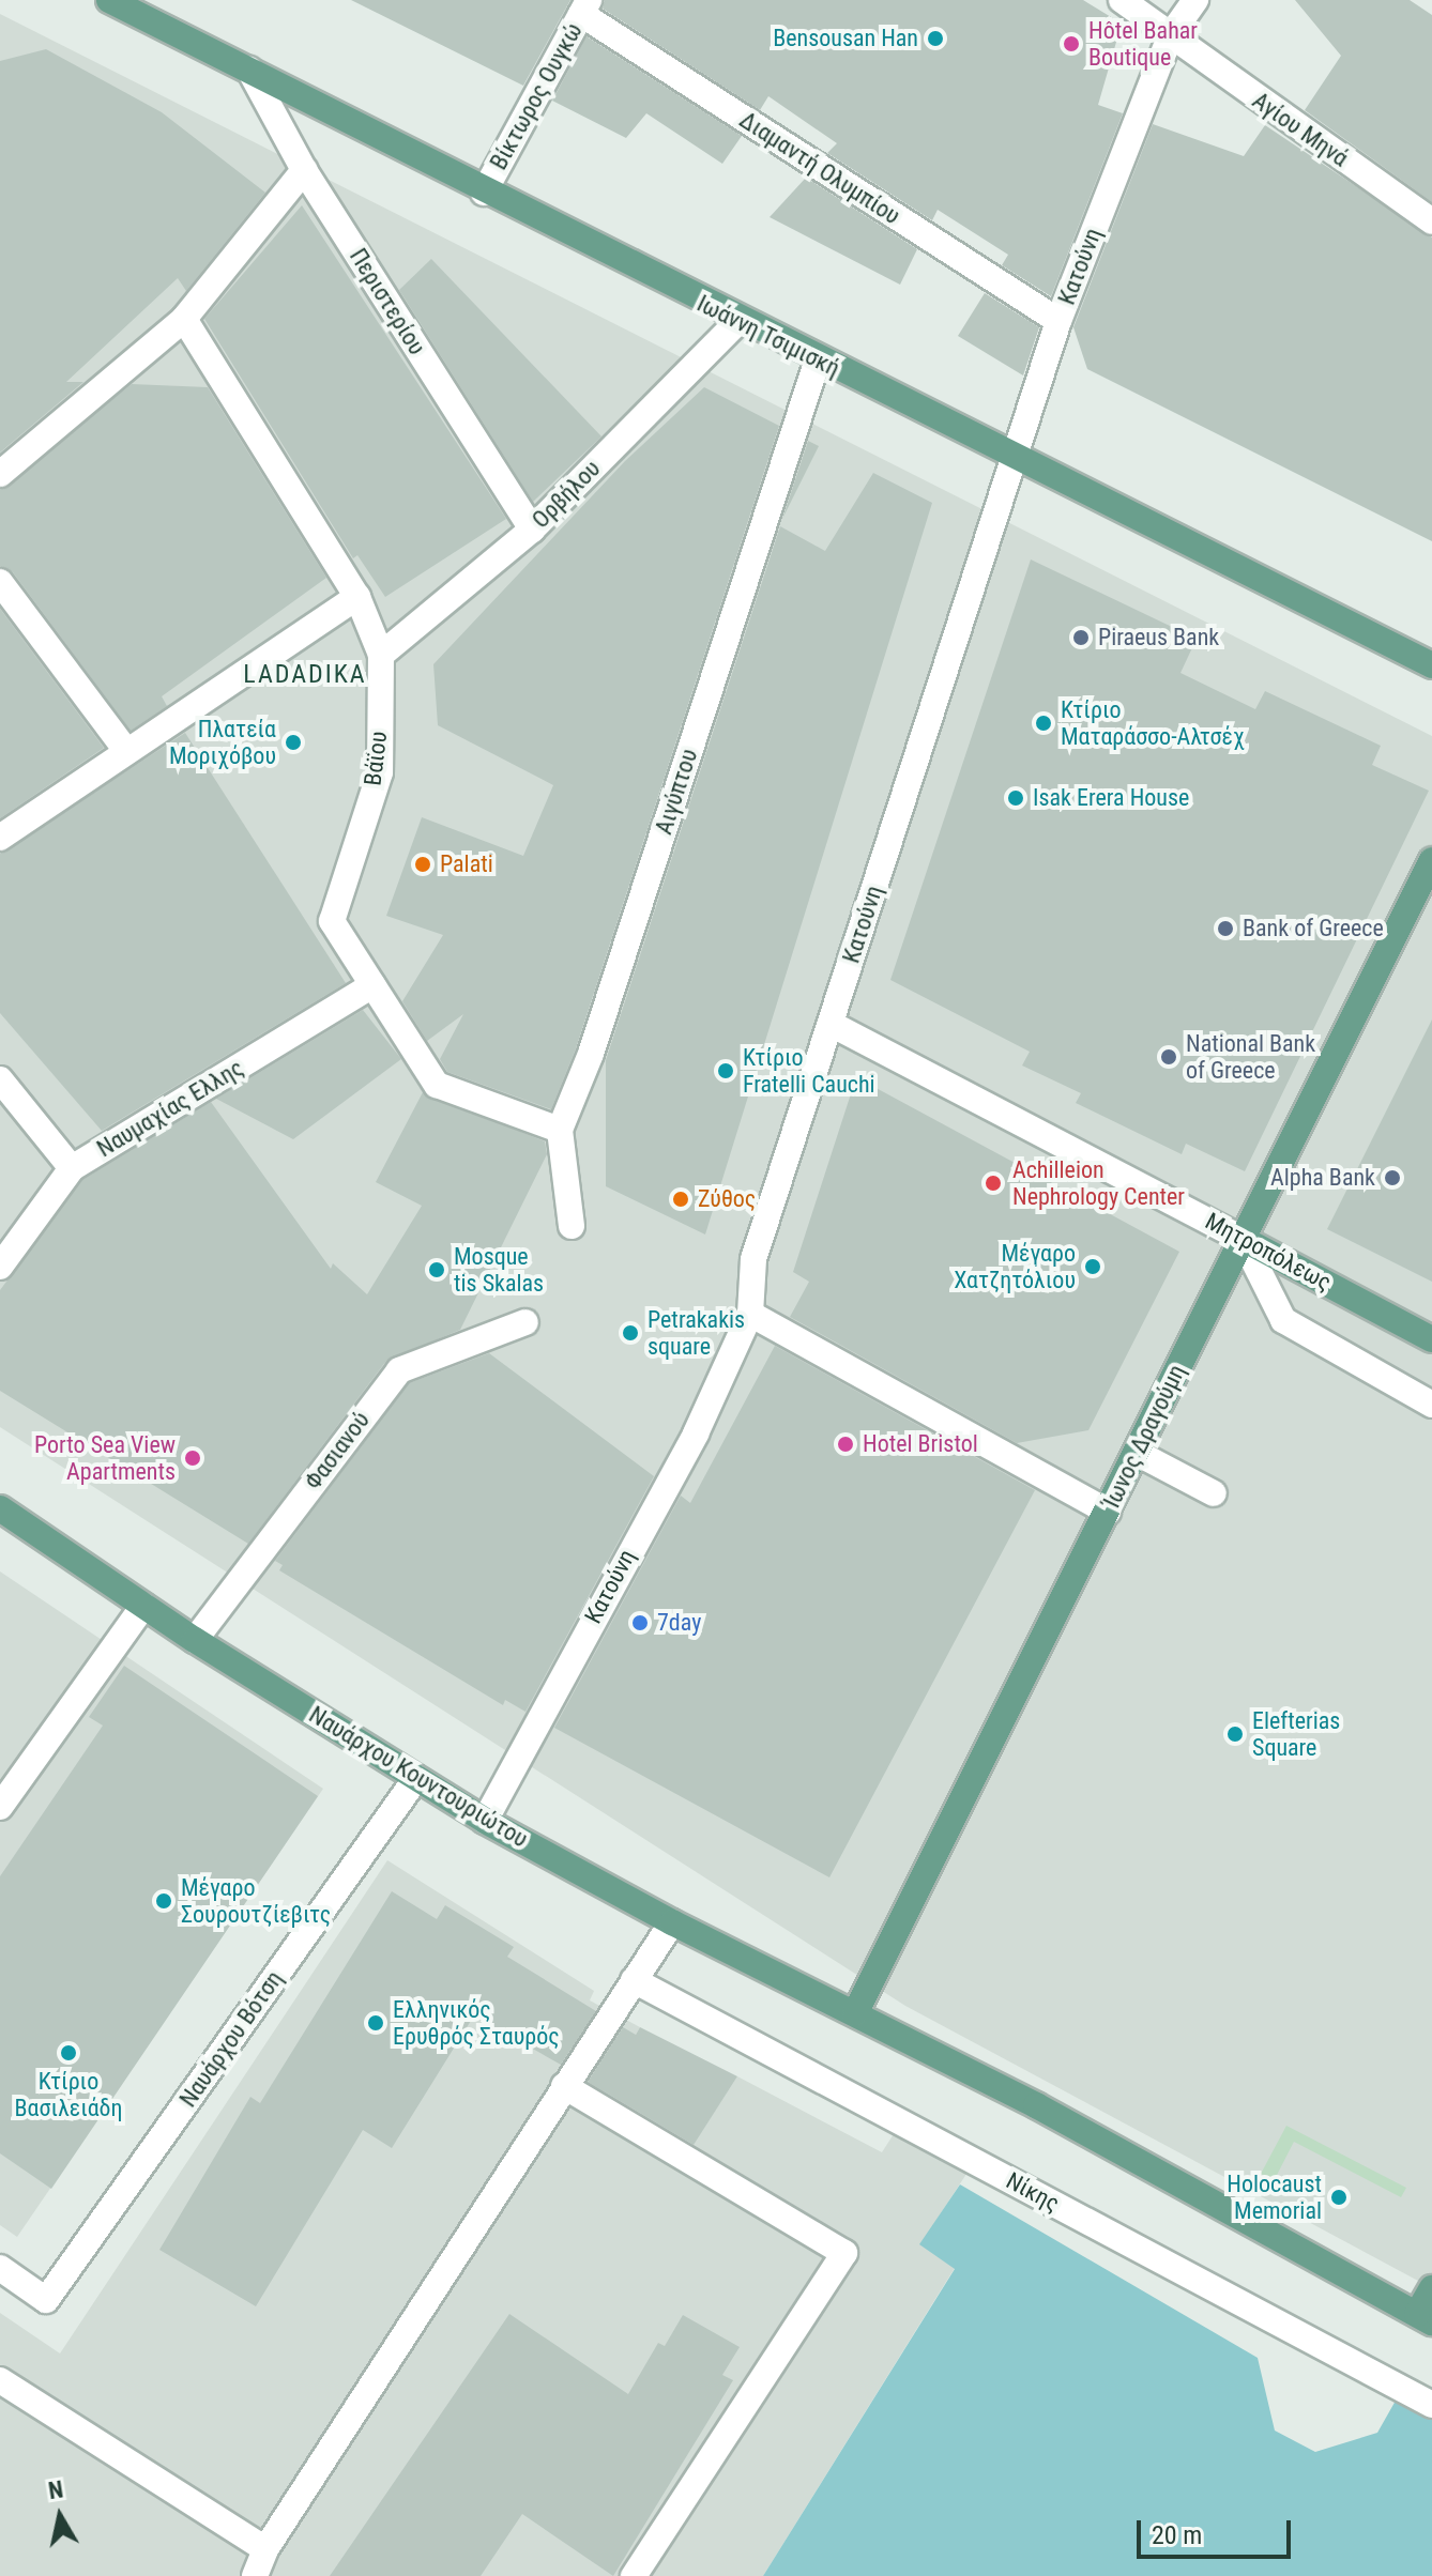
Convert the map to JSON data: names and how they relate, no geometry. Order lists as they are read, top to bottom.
{
  "streets": {
    "main road": [
      "Ιωάννη Τσιμισκή",
      "Μητροπόλεως",
      "Ίωνος Δραγούμη",
      "Ναυάρχου Κουντουριώτου"
    ],
    "street": [
      "Βίκτωρος Ουγκώ",
      "Αγίου Μηνά",
      "Διαμαντή Ολυμπίου",
      "Κατούνη",
      "Περιστερίου",
      "Ορβήλου",
      "Βάϊου",
      "Αιγύπτου",
      "Ναυμαχίας Ελλης",
      "Φασιανού",
      "Ναυάρχου Βότση",
      "Νίκης"
    ]
  },
  "crossings": [
    ["Βίκτωρος Ουγκώ", "Διαμαντή Ολυμπίου"],
    ["Βίκτωρος Ουγκώ", "Ιωάννη Τσιμισκή"],
    ["Αγίου Μηνά", "Κατούνη"],
    ["Διαμαντή Ολυμπίου", "Κατούνη"],
    ["Κατούνη", "Ιωάννη Τσιμισκή"],
    ["Κατούνη", "Μητροπόλεως"],
    ["Κατούνη", "Ναυάρχου Κουντουριώτου"],
    ["Περιστερίου", "Ιωάννη Τσιμισκή"],
    ["Περιστερίου", "Ορβήλου"],
    ["Ιωάννη Τσιμισκή", "Ορβήλου"],
    ["Ιωάννη Τσιμισκή", "Αιγύπτου"],
    ["Ορβήλου", "Βάϊου"],
    ["Βάϊου", "Αιγύπτου"],
    ["Βάϊου", "Ναυμαχίας Ελλης"],
    ["Μητροπόλεως", "Ίωνος Δραγούμη"],
    ["Ίωνος Δραγούμη", "Ναυάρχου Κουντουριώτου"],
    ["Φασιανού", "Ναυάρχου Κουντουριώτου"],
    ["Ναυάρχου Κουντουριώτου", "Ναυάρχου Βότση"]
  ],
  "districts": ["LADADIKA"],
  "places": [
    "Bensousan Han",
    "Hôtel Bahar Boutique",
    "Piraeus Bank",
    "Κτίριο Ματαράσσο-Αλτσέχ",
    "Πλατεία Μοριχόβου",
    "Isak Erera House",
    "Palati",
    "Bank of Greece",
    "National Bank of Greece",
    "Κτίριο Fratelli Cauchi",
    "Alpha Bank",
    "Achilleion Nephrology Center",
    "Ζύθος",
    "Μέγαρο Χατζητόλιου",
    "Mosque tis Skalas",
    "Petrakakis square",
    "Hotel Bristol",
    "Porto Sea View Apartments",
    "7day",
    "Elefterias Square",
    "Μέγαρο Σουρουτζίεβιτς",
    "Ελληνικός Ερυθρός Σταυρός",
    "Κτίριο Βασιλειάδη",
    "Holocaust Memorial"
  ],
  "scale_bar": "20 m",
  "north": "top"
}
